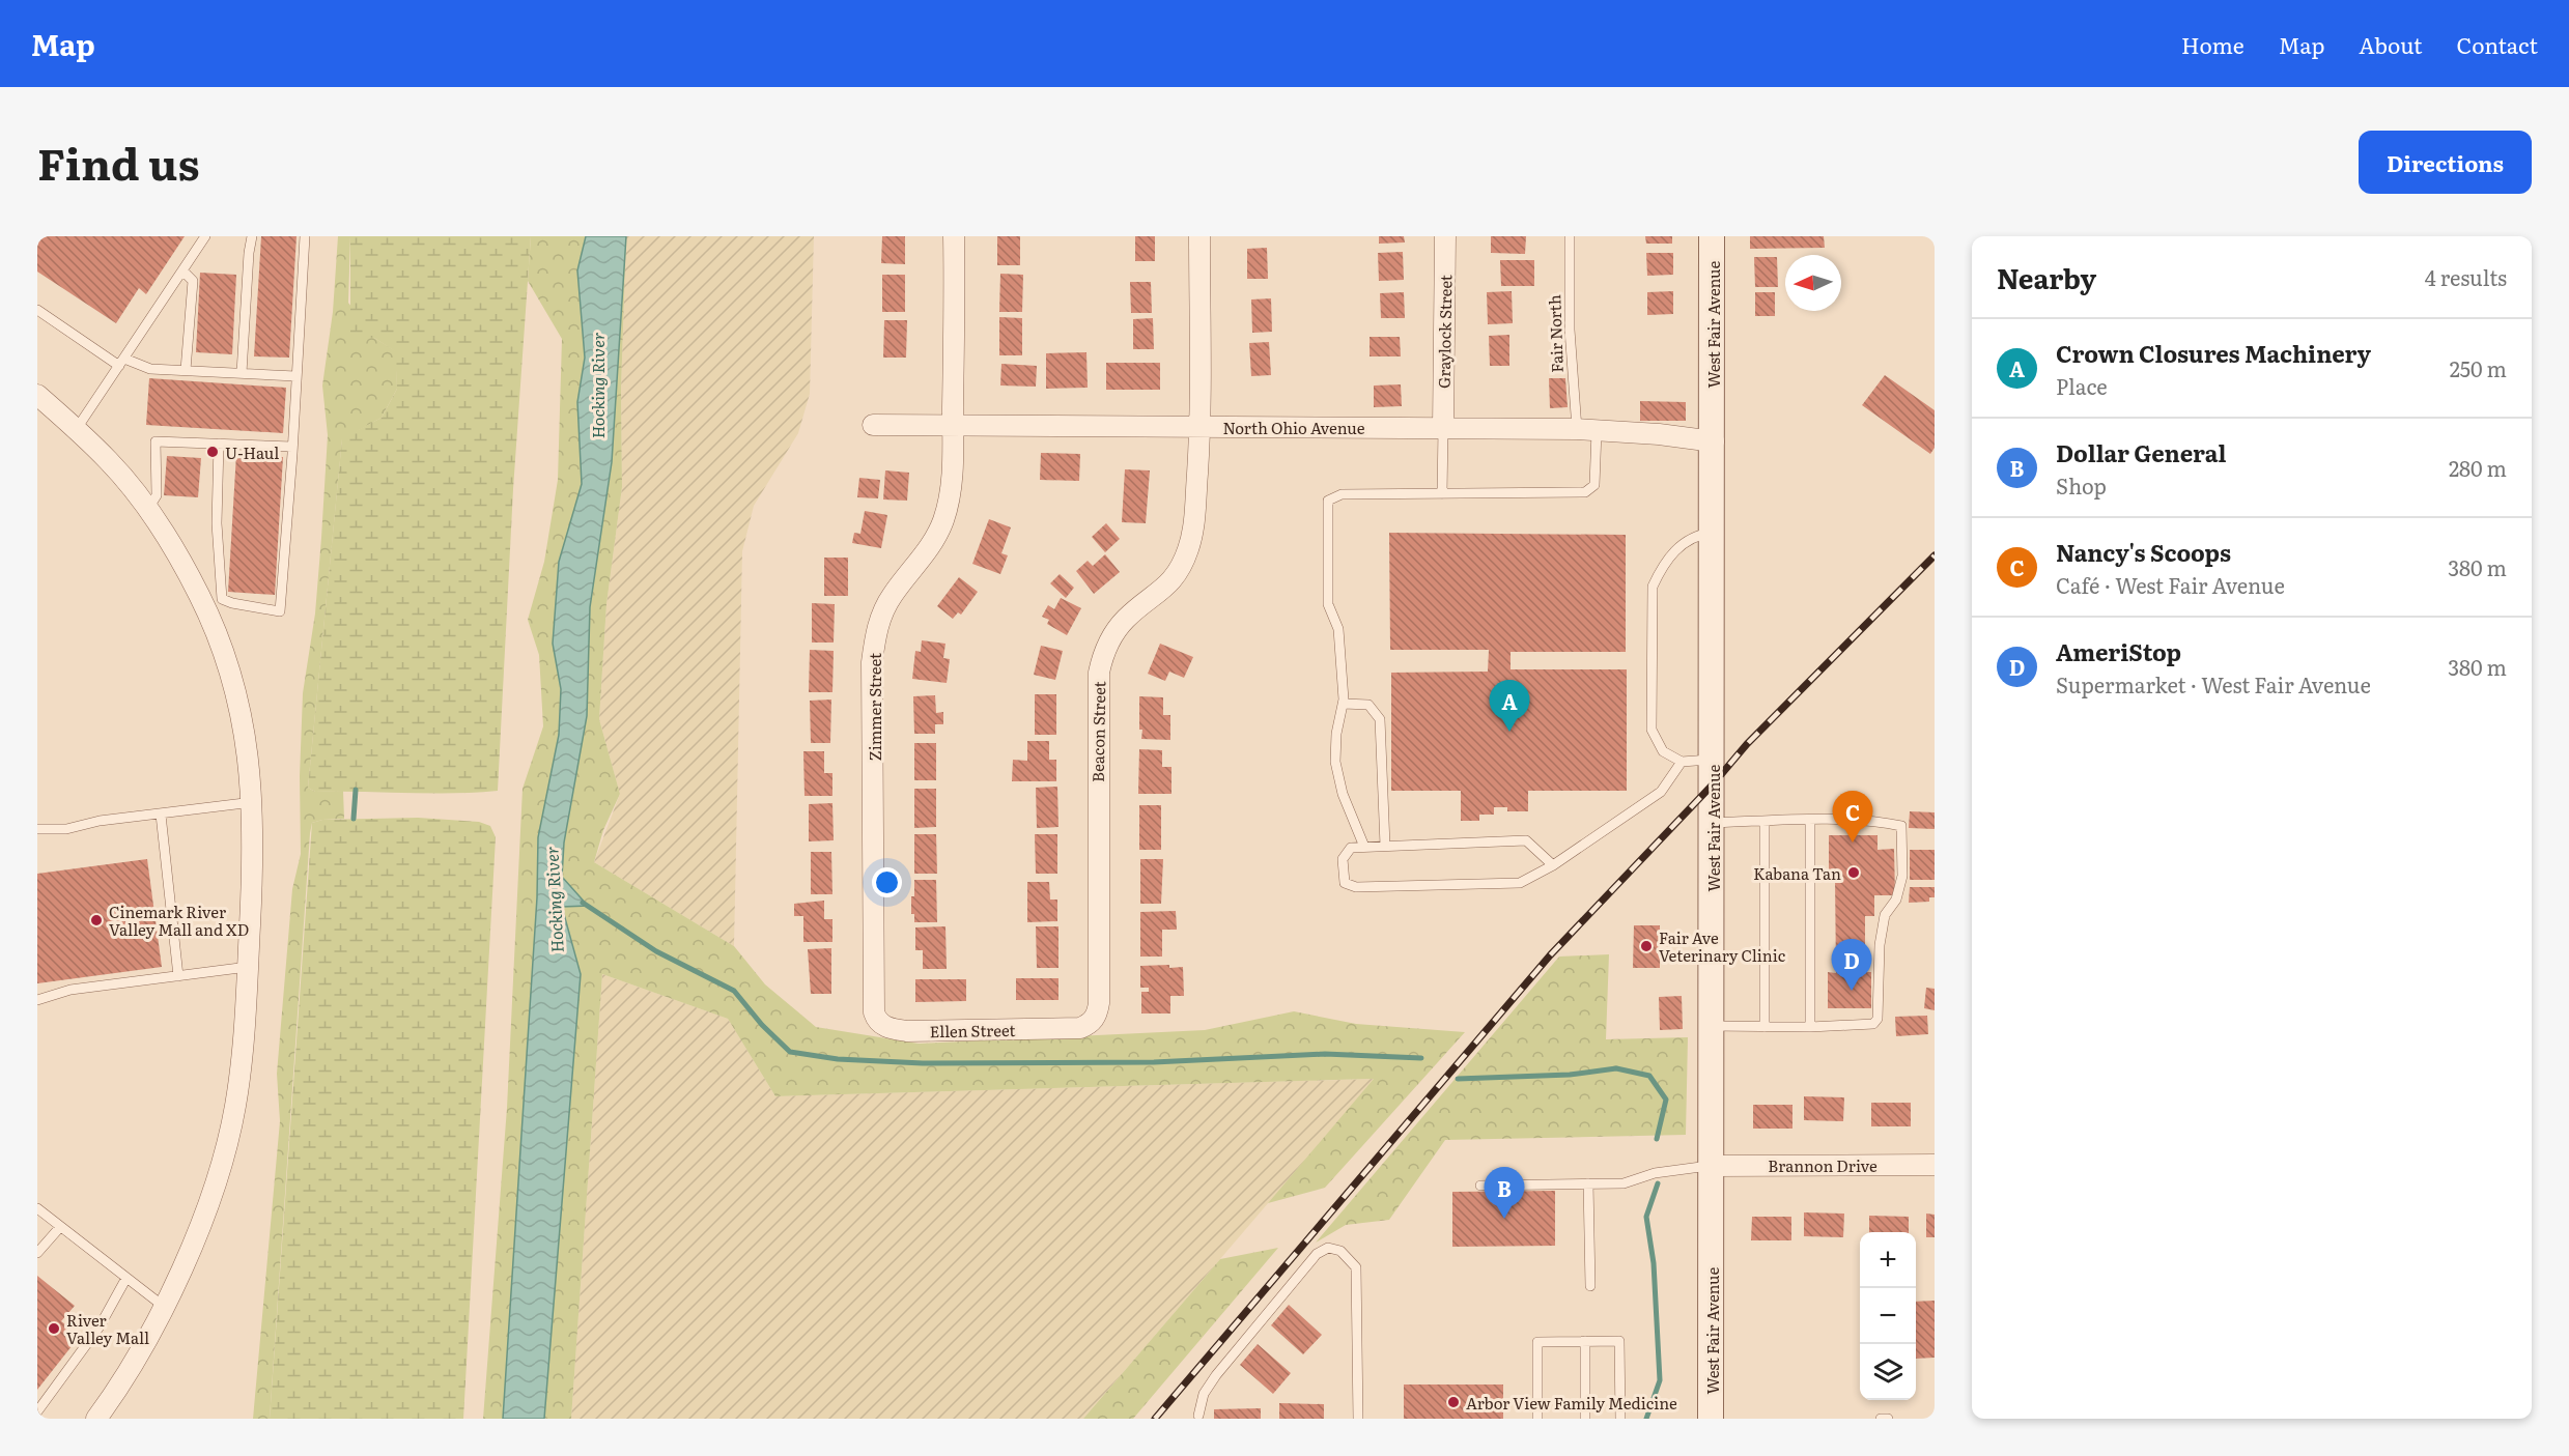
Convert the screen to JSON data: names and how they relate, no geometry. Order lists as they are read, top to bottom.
{
  "streets": {
    "street": [
      "West Fair Avenue",
      "Graylock Street",
      "North Ohio Avenue",
      "Zimmer Street",
      "Beacon Street",
      "Ellen Street",
      "Brannon Drive"
    ],
    "lane": ["Fair North"]
  },
  "crossings": [
    ["West Fair Avenue", "North Ohio Avenue"],
    ["West Fair Avenue", "Brannon Drive"],
    ["Graylock Street", "North Ohio Avenue"],
    ["Fair North", "North Ohio Avenue"],
    ["North Ohio Avenue", "Zimmer Street"],
    ["North Ohio Avenue", "Beacon Street"],
    ["Zimmer Street", "Ellen Street"],
    ["Beacon Street", "Ellen Street"]
  ],
  "water": ["Hocking River"],
  "places": [
    "U-Haul",
    "Kabana Tan",
    "Cinemark River Valley Mall and XD",
    "Fair Ave Veterinary Clinic",
    "River Valley Mall",
    "Arbor View Family Medicine"
  ],
  "north": "left",
  "page": {
    "header": "Map",
    "nav": [
      "Home",
      "Map",
      "About",
      "Contact"
    ],
    "title": "Find us",
    "buttons": "Directions",
    "heading": ["Nearby", "4 results"],
    "list": [
      {
        "mark": "A",
        "name": "Crown Closures Machinery",
        "note": "Place",
        "value": "250 m"
      },
      {
        "mark": "B",
        "name": "Dollar General",
        "note": "Shop",
        "value": "280 m"
      },
      {
        "mark": "C",
        "name": "Nancy's Scoops",
        "note": "Café · West Fair Avenue",
        "value": "380 m"
      },
      {
        "mark": "D",
        "name": "AmeriStop",
        "note": "Supermarket · West Fair Avenue",
        "value": "380 m"
      }
    ],
    "pins": [
      "A",
      "C",
      "D",
      "B"
    ],
    "map_buttons": ["+", "−"]
  }
}
